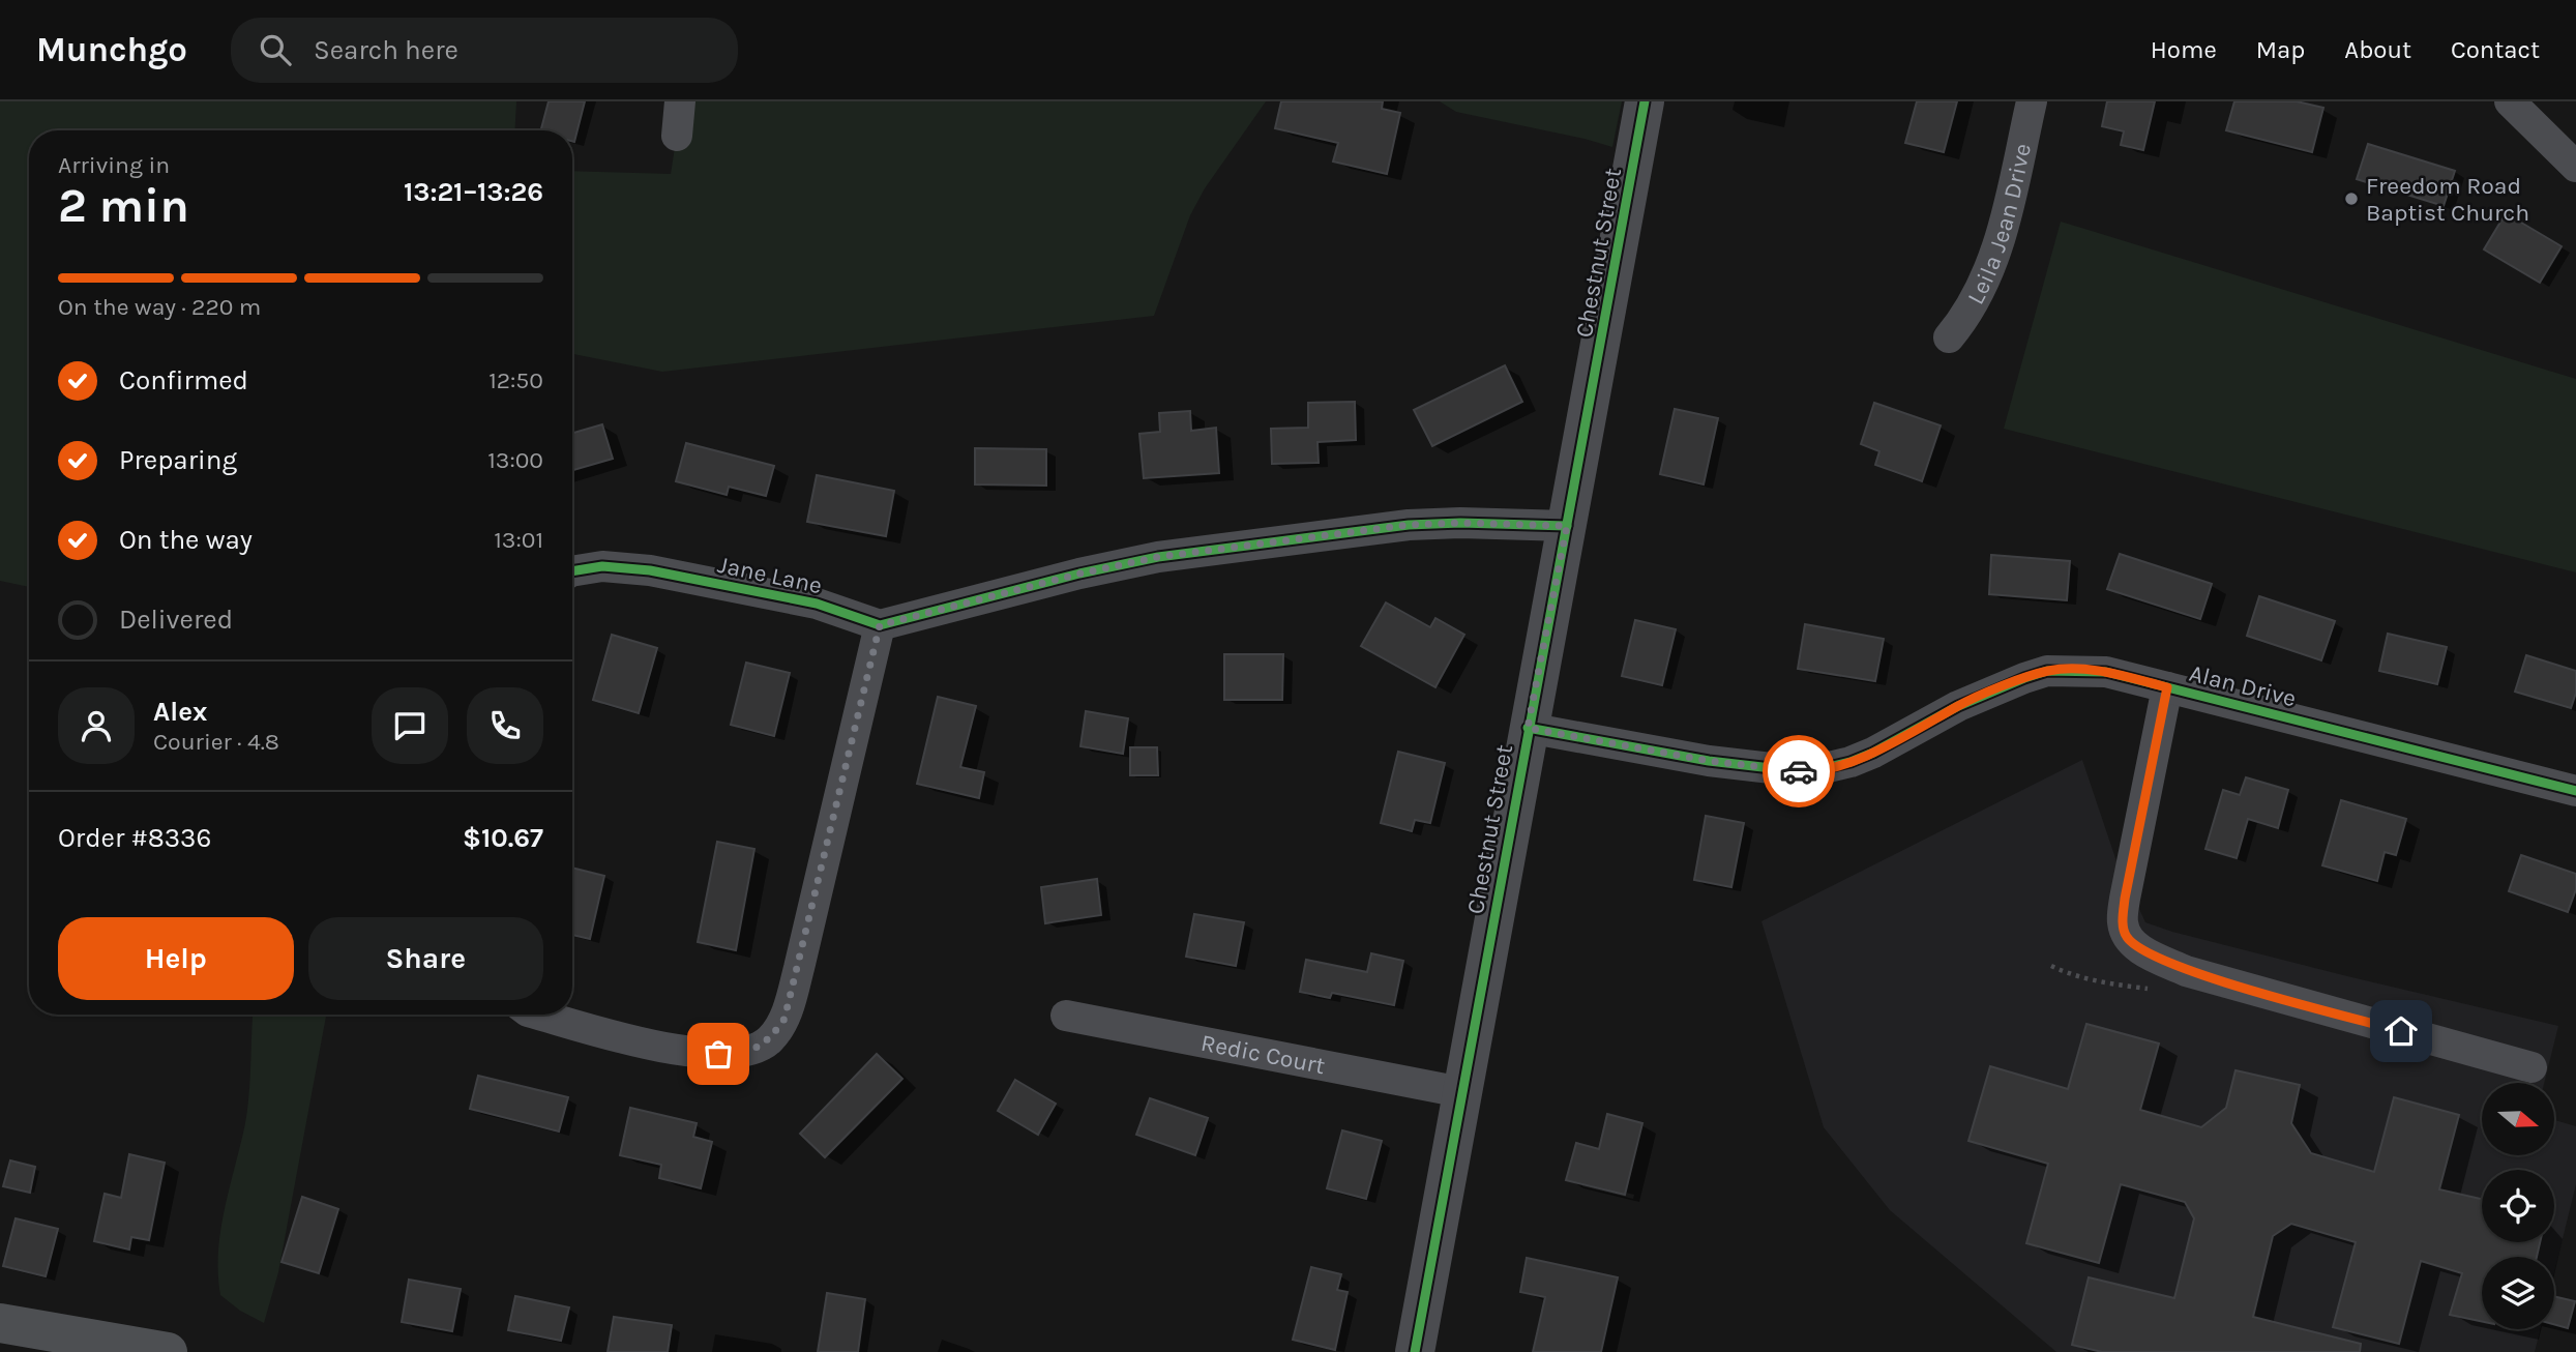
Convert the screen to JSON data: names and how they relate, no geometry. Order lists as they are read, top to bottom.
{
  "streets": {
    "street": [
      "Leila Jean Drive",
      "Chestnut Street",
      "Jane Lane",
      "Alan Drive",
      "Redic Court"
    ]
  },
  "crossings": [
    ["Chestnut Street", "Alan Drive"],
    ["Chestnut Street", "Redic Court"]
  ],
  "places": ["Freedom Road Baptist Church"],
  "north": "right",
  "page": {
    "header": "Munchgo",
    "search": "Search here",
    "nav": [
      "Home",
      "Map",
      "About",
      "Contact"
    ],
    "heading": ["2 min", "Arriving in", "13:21–13:26"],
    "panel": [
      "Alex",
      "Courier · 4.8",
      "Order #8336",
      "$10.67"
    ],
    "bar": "On the way · 220 m",
    "list": [
      ["Confirmed", "12:50"],
      ["Preparing", "13:00"],
      ["On the way", "13:01"],
      "Delivered"
    ],
    "buttons": ["Help", "Share"]
  }
}
